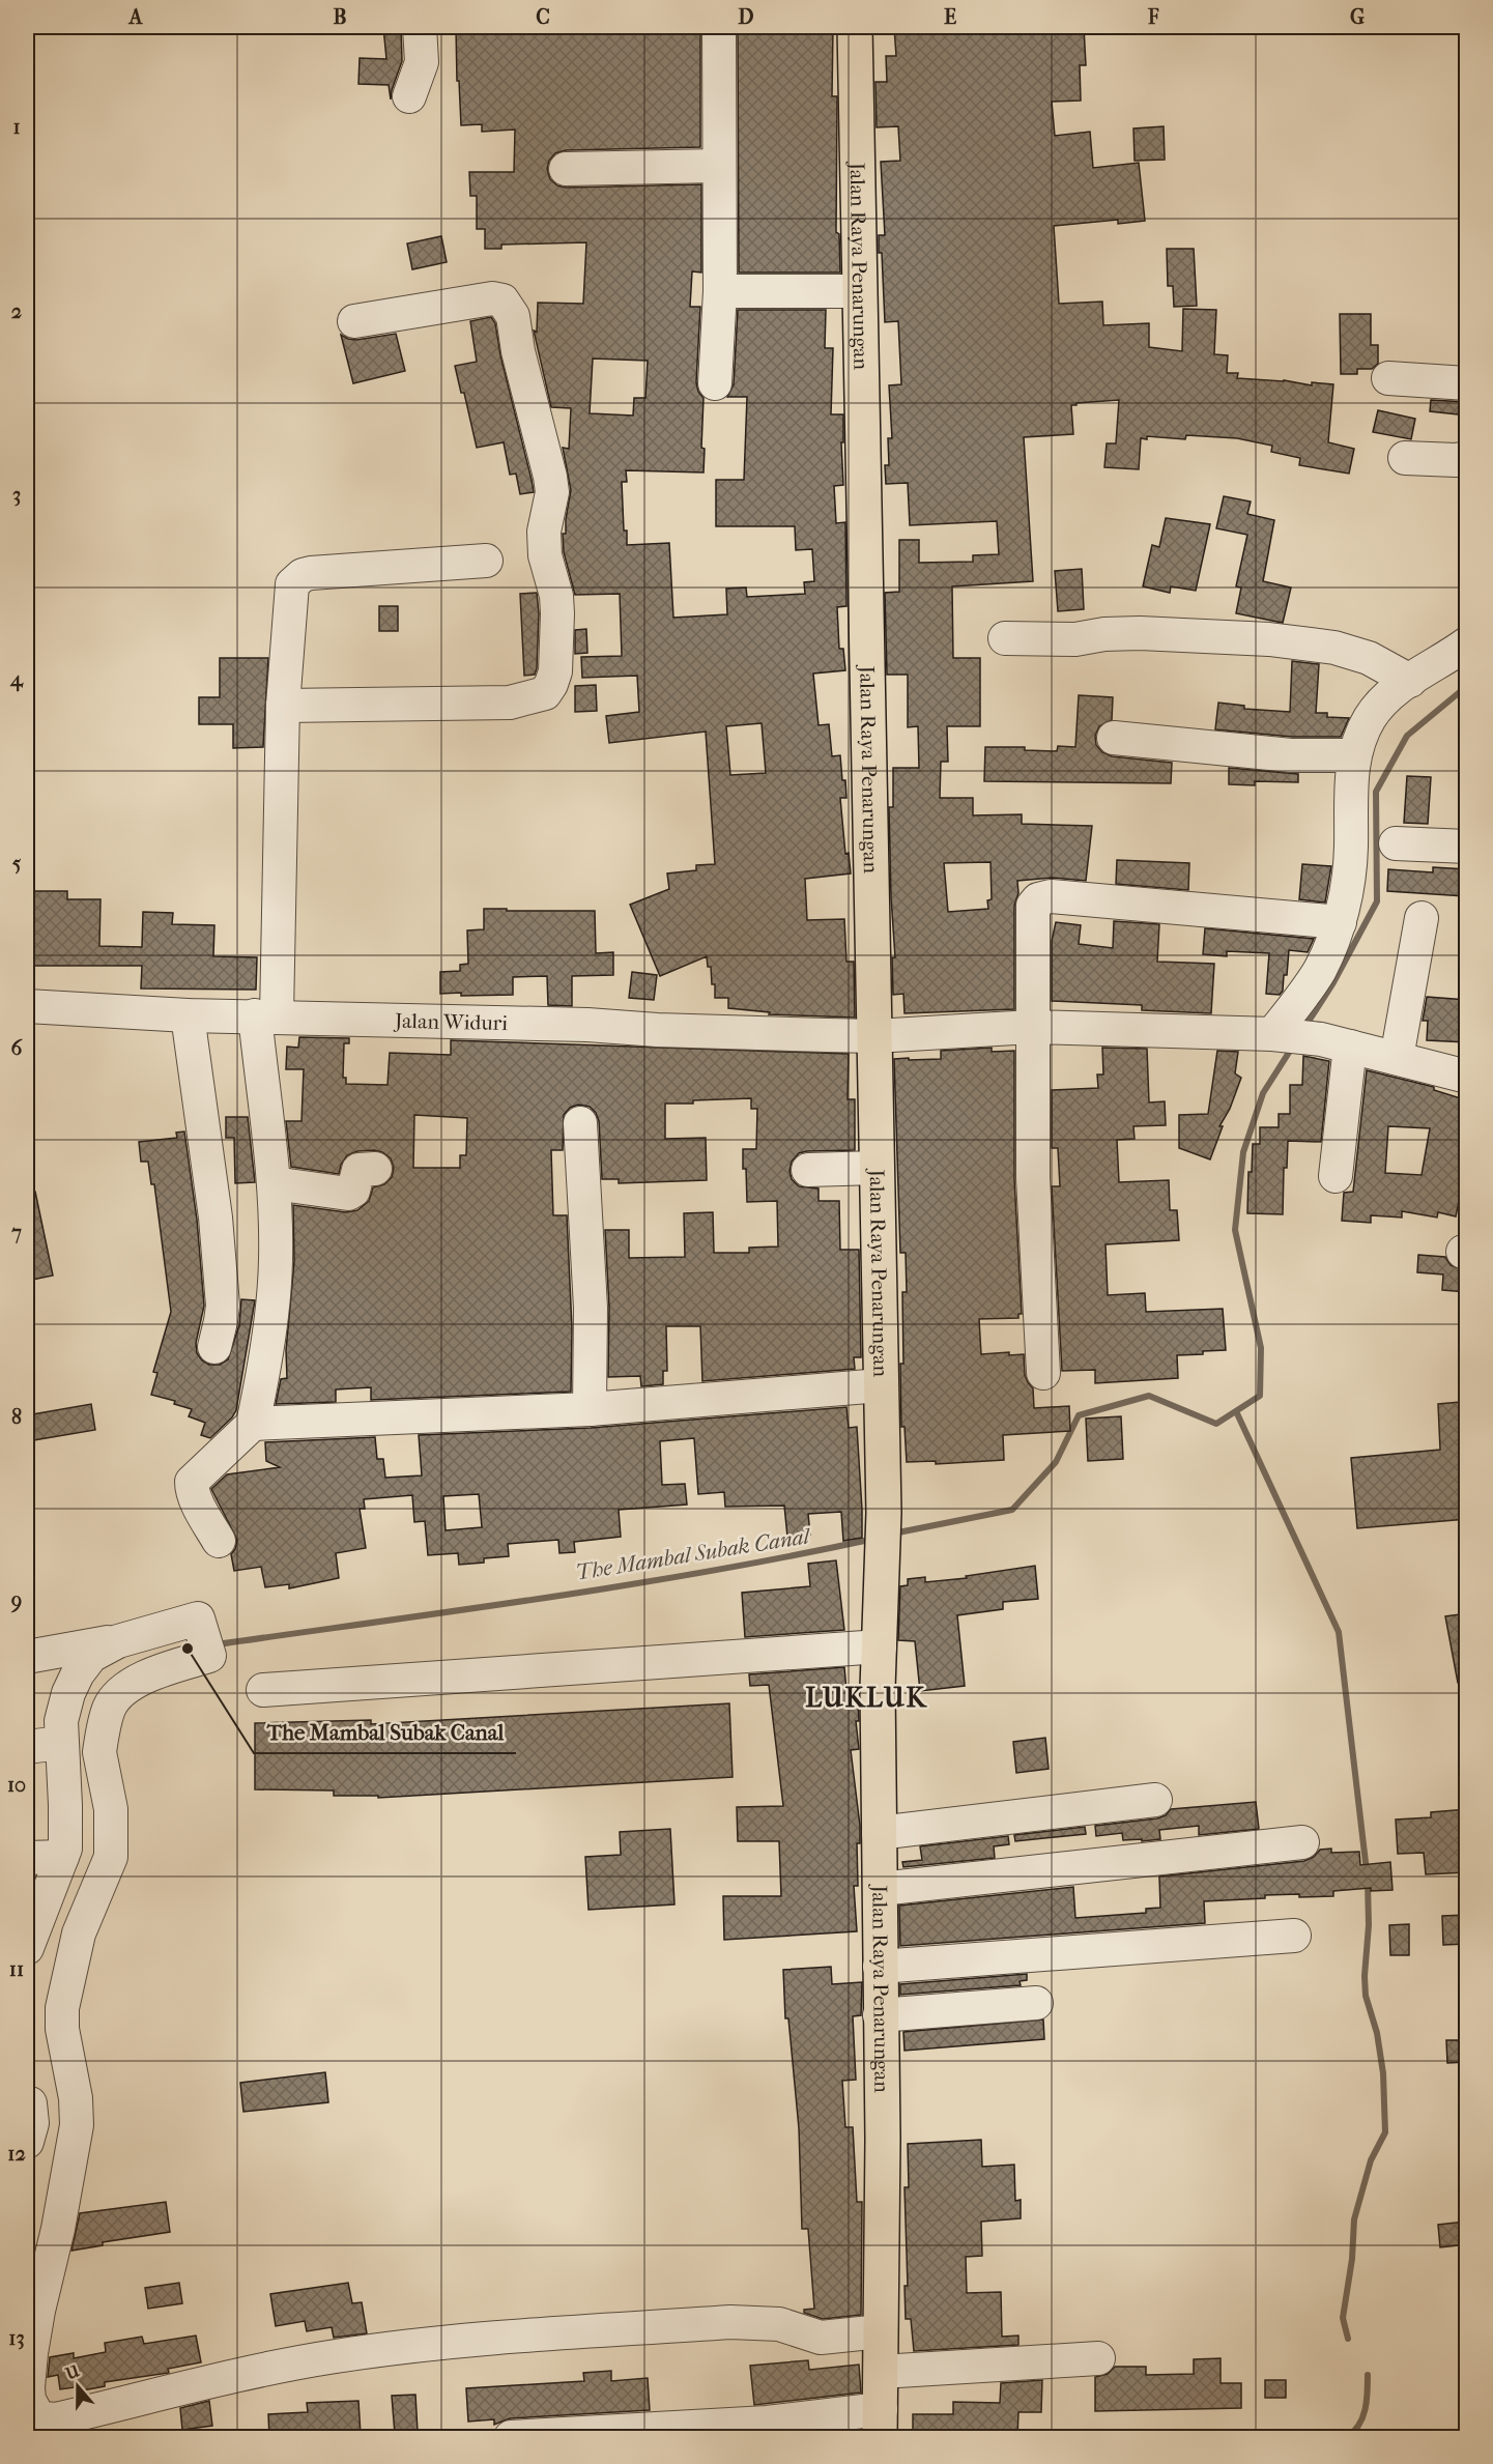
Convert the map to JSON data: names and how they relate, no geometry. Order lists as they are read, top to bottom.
{
  "streets": {
    "main road": ["Jalan Raya Penarungan"],
    "street": ["Jalan Widuri"]
  },
  "crossings": [
    ["Jalan Raya Penarungan", "Jalan Widuri"]
  ],
  "districts": ["LUKLUK"],
  "water": ["The Mambal Subak Canal"],
  "places": ["The Mambal Subak Canal"],
  "north": "top",
  "grid": {
    "columns": [
      "A",
      "B",
      "C",
      "D",
      "E",
      "F",
      "G"
    ],
    "rows": [
      "1",
      "2",
      "3",
      "4",
      "5",
      "6",
      "7",
      "8",
      "9",
      "10",
      "11",
      "12",
      "13"
    ]
  }
}
